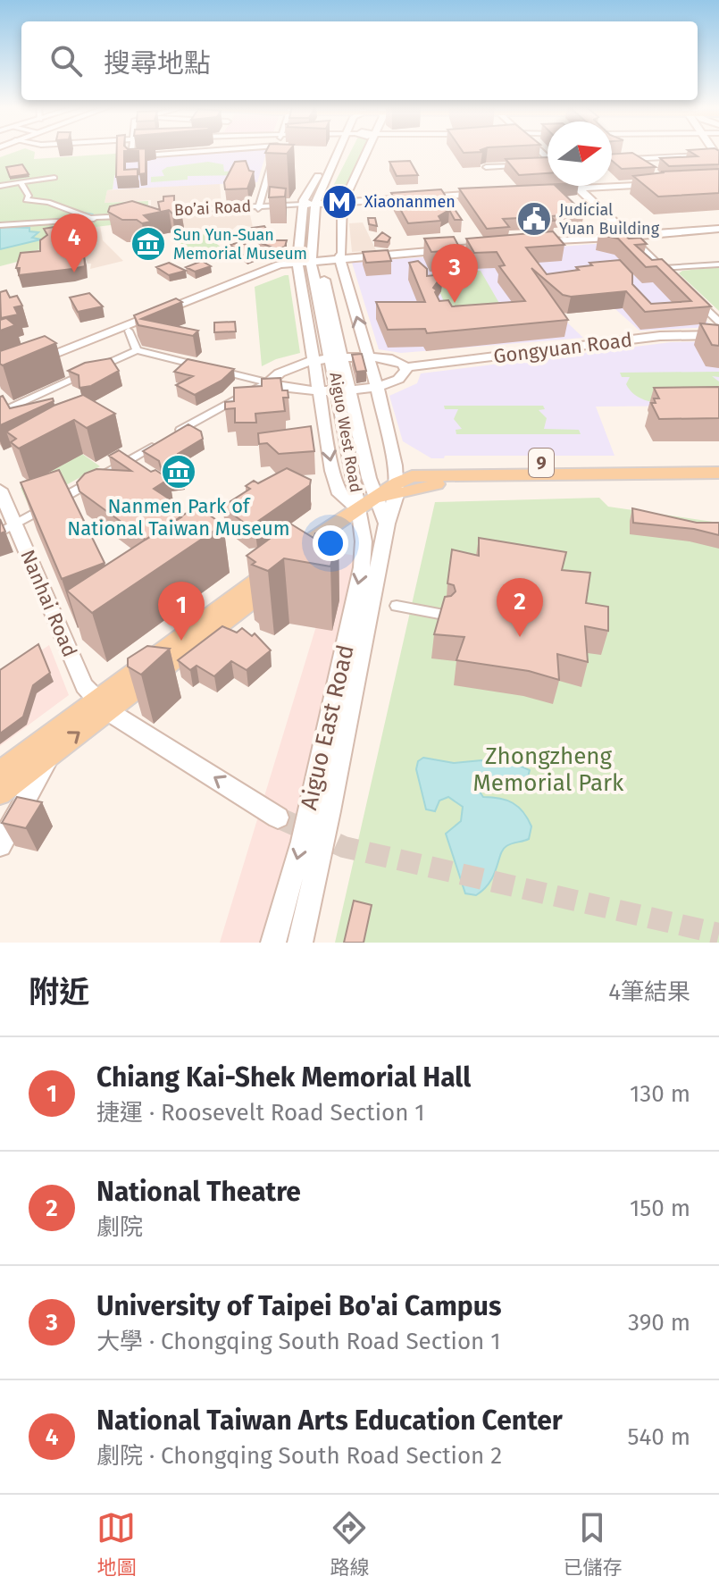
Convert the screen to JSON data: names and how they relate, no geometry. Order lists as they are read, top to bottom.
{
  "streets": {
    "main road": ["9"],
    "street": [
      "Bo’ai Road",
      "Gongyuan Road",
      "Aiguo West Road",
      "Nanhai Road",
      "Aiguo East Road"
    ]
  },
  "crossings": [
    ["Bo’ai Road", "Aiguo West Road"],
    ["Aiguo West Road", "9"],
    ["Aiguo West Road", "Aiguo East Road"],
    ["9", "Nanhai Road"],
    ["9", "Aiguo East Road"]
  ],
  "parks": ["Zhongzheng Memorial Park"],
  "places": {
    "metro station": ["Xiaonanmen"],
    "public building": ["Judicial Yuan Building"],
    "museum": ["Sun Yun-Suan Memorial Museum", "Nanmen Park of National Taiwan Museum"]
  },
  "north": "right",
  "page": {
    "search": "搜尋地點",
    "pins": [
      "4",
      "3",
      "2",
      "1"
    ],
    "heading": ["附近", "4筆結果"],
    "list": [
      {
        "mark": "1",
        "name": "Chiang Kai-Shek Memorial Hall",
        "note": "捷運 · Roosevelt Road Section 1",
        "value": "130 m"
      },
      {
        "mark": "2",
        "name": "National Theatre",
        "note": "劇院",
        "value": "150 m"
      },
      {
        "mark": "3",
        "name": "University of Taipei Bo'ai Campus",
        "note": "大學 · Chongqing South Road Section 1",
        "value": "390 m"
      },
      {
        "mark": "4",
        "name": "National Taiwan Arts Education Center",
        "note": "劇院 · Chongqing South Road Section 2",
        "value": "540 m"
      }
    ],
    "nav": ["地圖", "路線", "已儲存"]
  }
}
